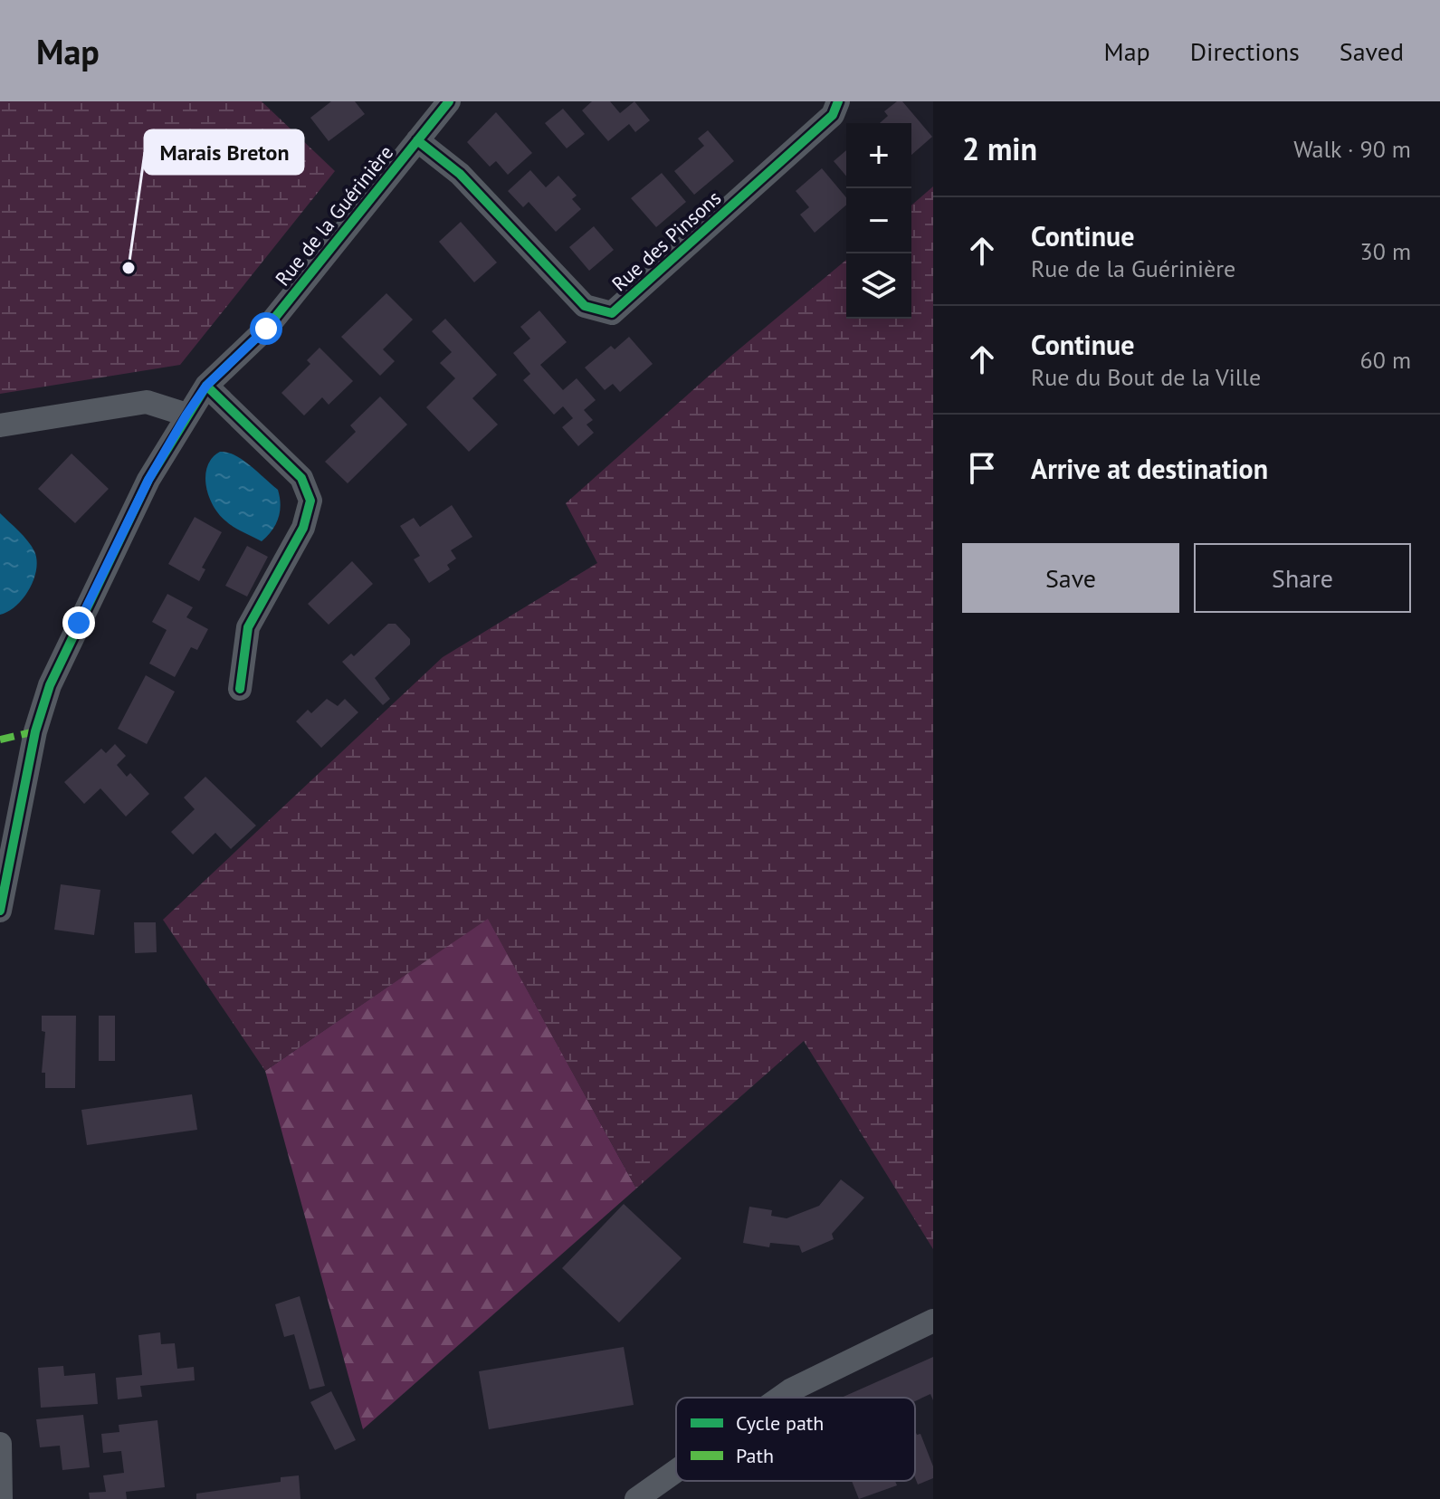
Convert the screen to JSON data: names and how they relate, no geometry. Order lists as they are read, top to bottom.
{
  "streets": {
    "street": ["Rue de la Guérinière", "Rue des Pinsons"]
  },
  "crossings": [
    ["Rue de la Guérinière", "Rue des Pinsons"]
  ],
  "places": ["Marais Breton"],
  "legend": ["Cycle path", "Path"],
  "page": {
    "header": "Map",
    "nav": ["Map", "Directions", "Saved"],
    "heading": ["2 min", "Walk · 90 m"],
    "map_buttons": ["+", "−"],
    "list": [
      ["Continue", "Rue de la Guérinière", "30 m"],
      ["Continue", "Rue du Bout de la Ville", "60 m"],
      "Arrive at destination"
    ],
    "buttons": ["Save", "Share"]
  }
}
